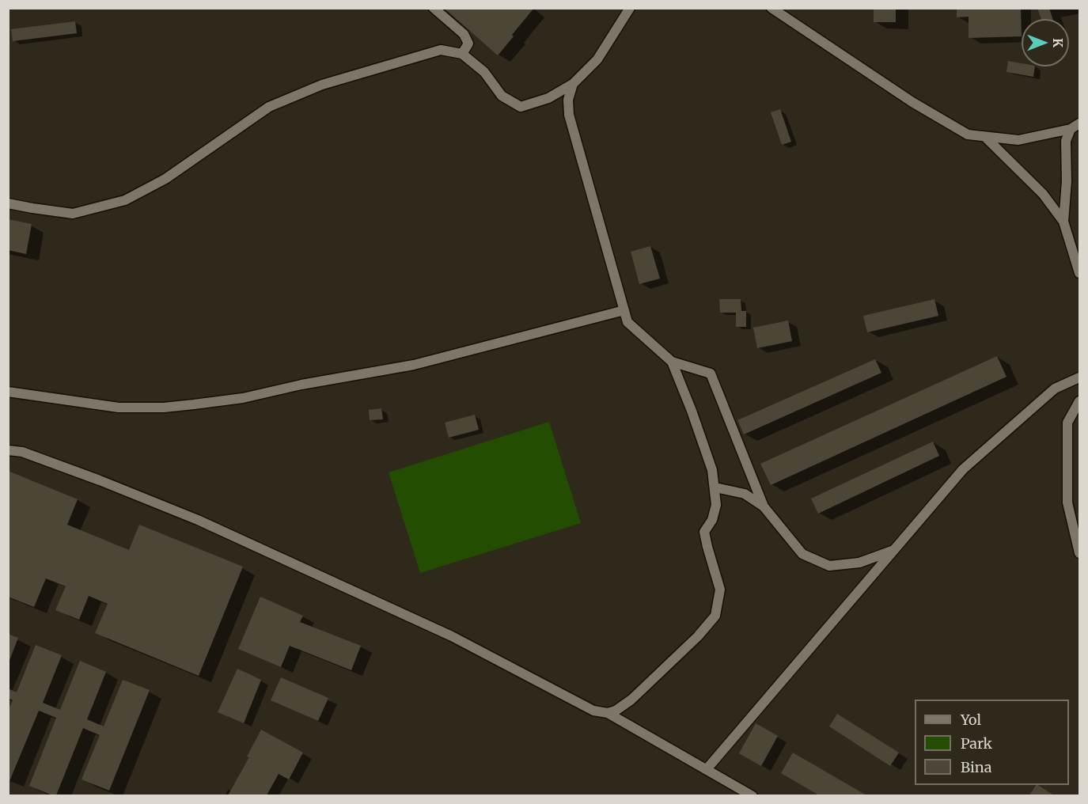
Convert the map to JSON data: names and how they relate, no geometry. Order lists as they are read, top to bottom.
{
  "legend": ["Yol", "Park", "Bina"],
  "north": "right"
}
